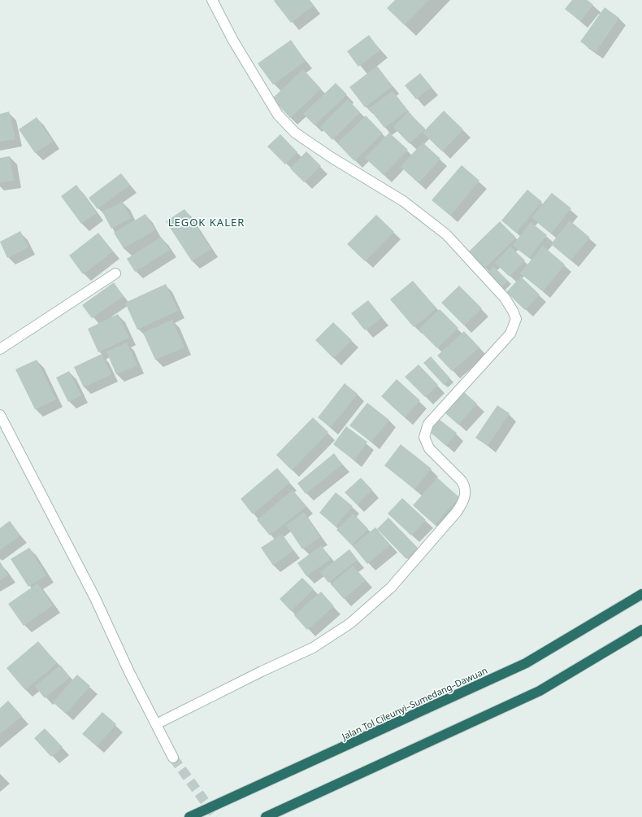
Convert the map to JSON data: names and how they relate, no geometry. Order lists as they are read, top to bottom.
{
  "streets": {
    "highway": ["Jalan Tol Cileunyi–Sumedang–Dawuan"]
  },
  "districts": ["LEGOK KALER"]
}
